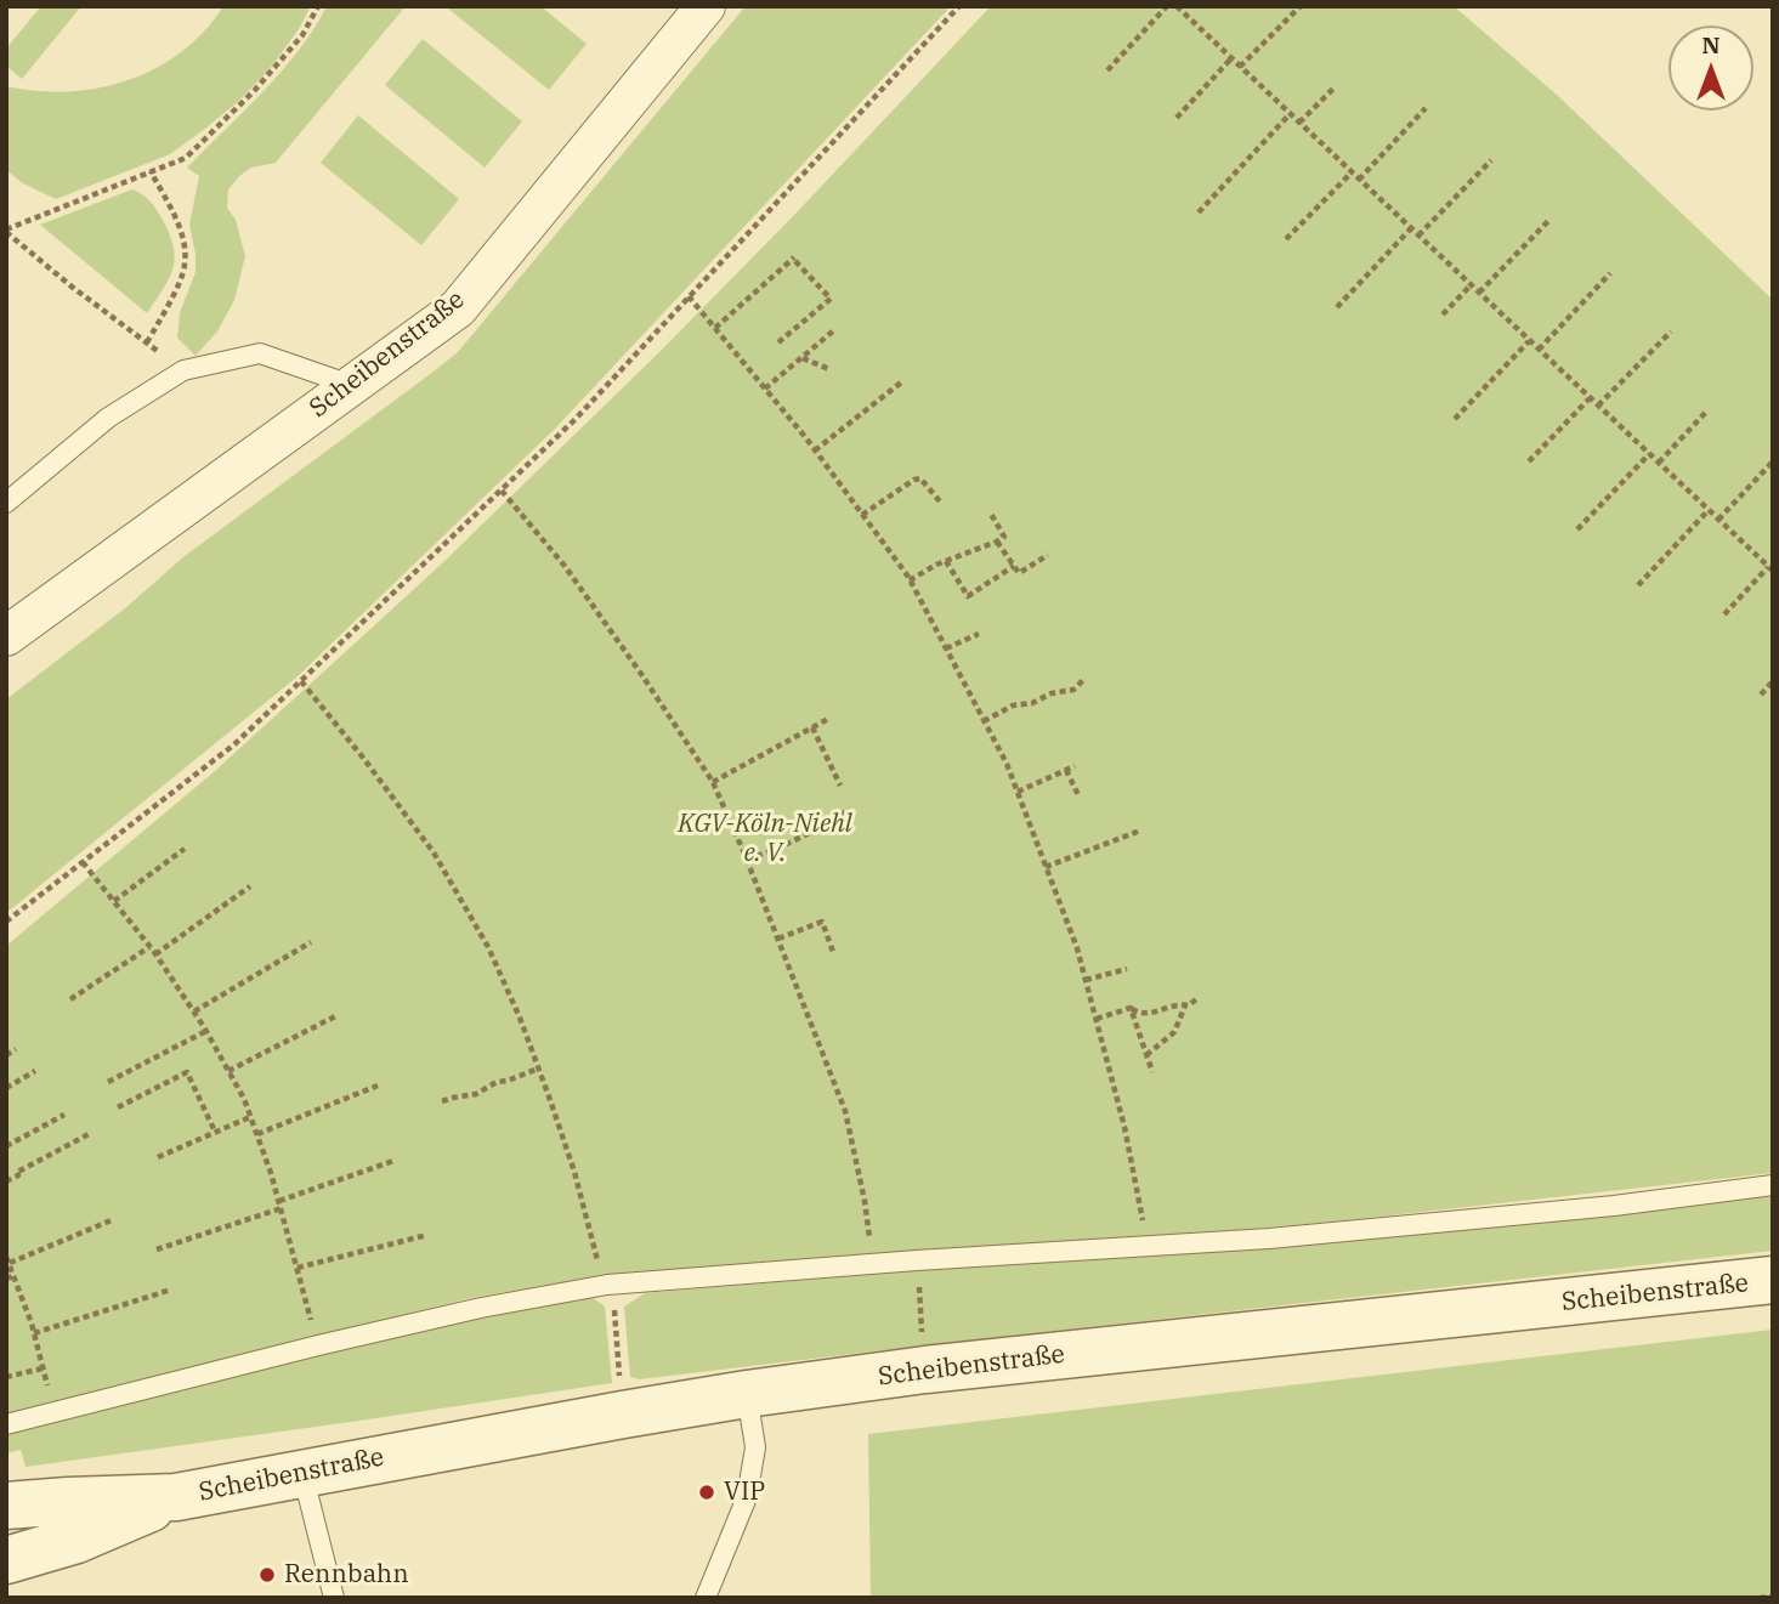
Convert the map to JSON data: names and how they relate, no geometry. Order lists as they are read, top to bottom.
{
  "streets": {
    "street": ["Scheibenstraße"]
  },
  "parks": ["KGV-Köln-Niehl e. V."],
  "places": ["VIP", "Rennbahn"],
  "north": "top"
}
